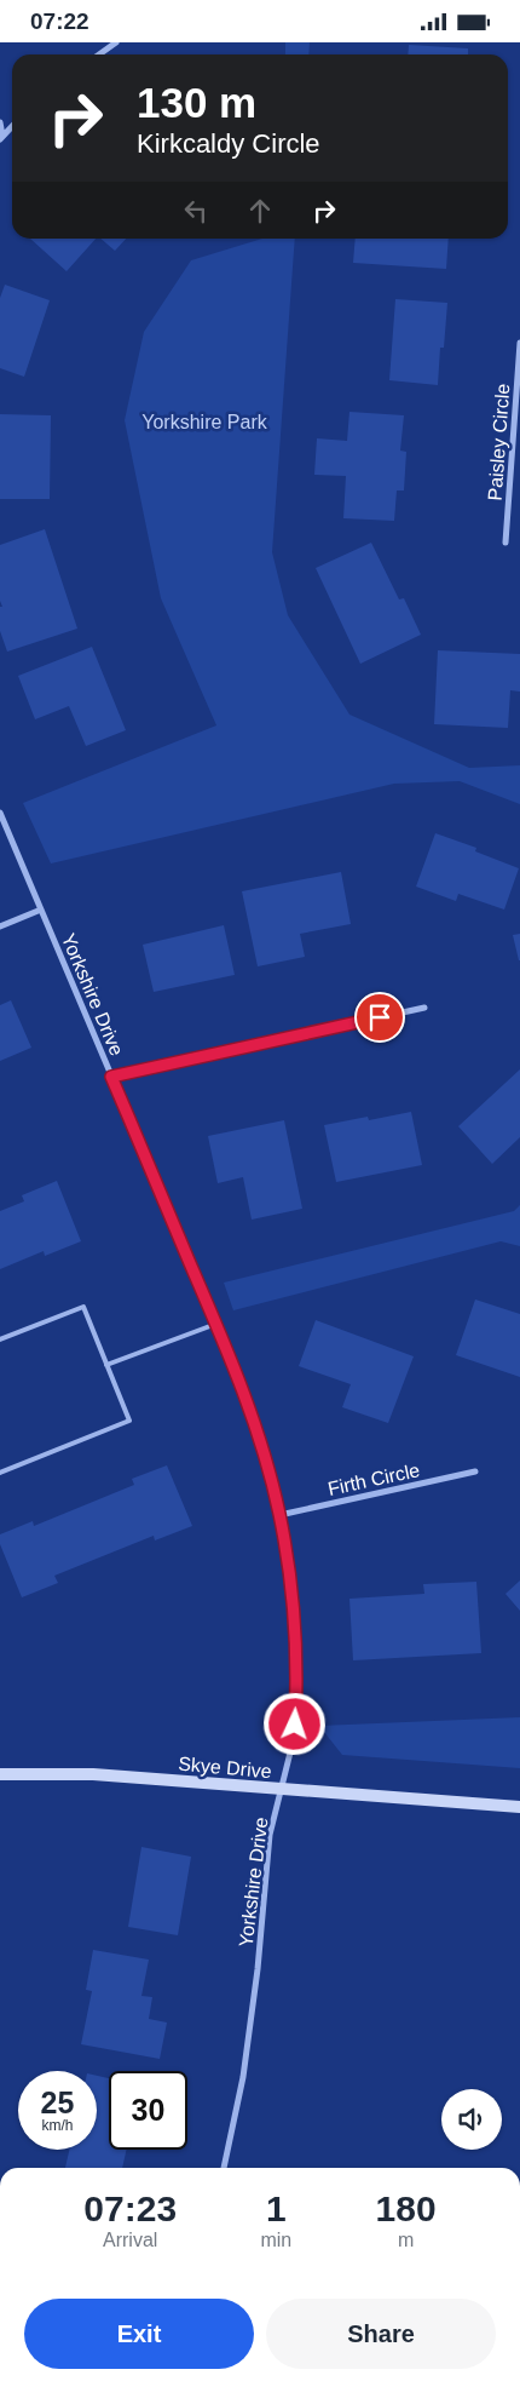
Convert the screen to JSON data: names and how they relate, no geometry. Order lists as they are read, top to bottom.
{
  "streets": {
    "street": [
      "Paisley Circle",
      "Yorkshire Drive",
      "Firth Circle",
      "Skye Drive"
    ]
  },
  "crossings": [
    ["Yorkshire Drive", "Firth Circle"],
    ["Yorkshire Drive", "Skye Drive"]
  ],
  "parks": ["Yorkshire Park"],
  "page": {
    "status": "07:22",
    "turn": ["130 m", "Kirkcaldy Circle"],
    "speed": "25 km/h",
    "limit": "30",
    "eta": [
      "07:23",
      "Arrival",
      "1",
      "min",
      "180",
      "m"
    ],
    "buttons": ["Exit", "Share"]
  }
}
